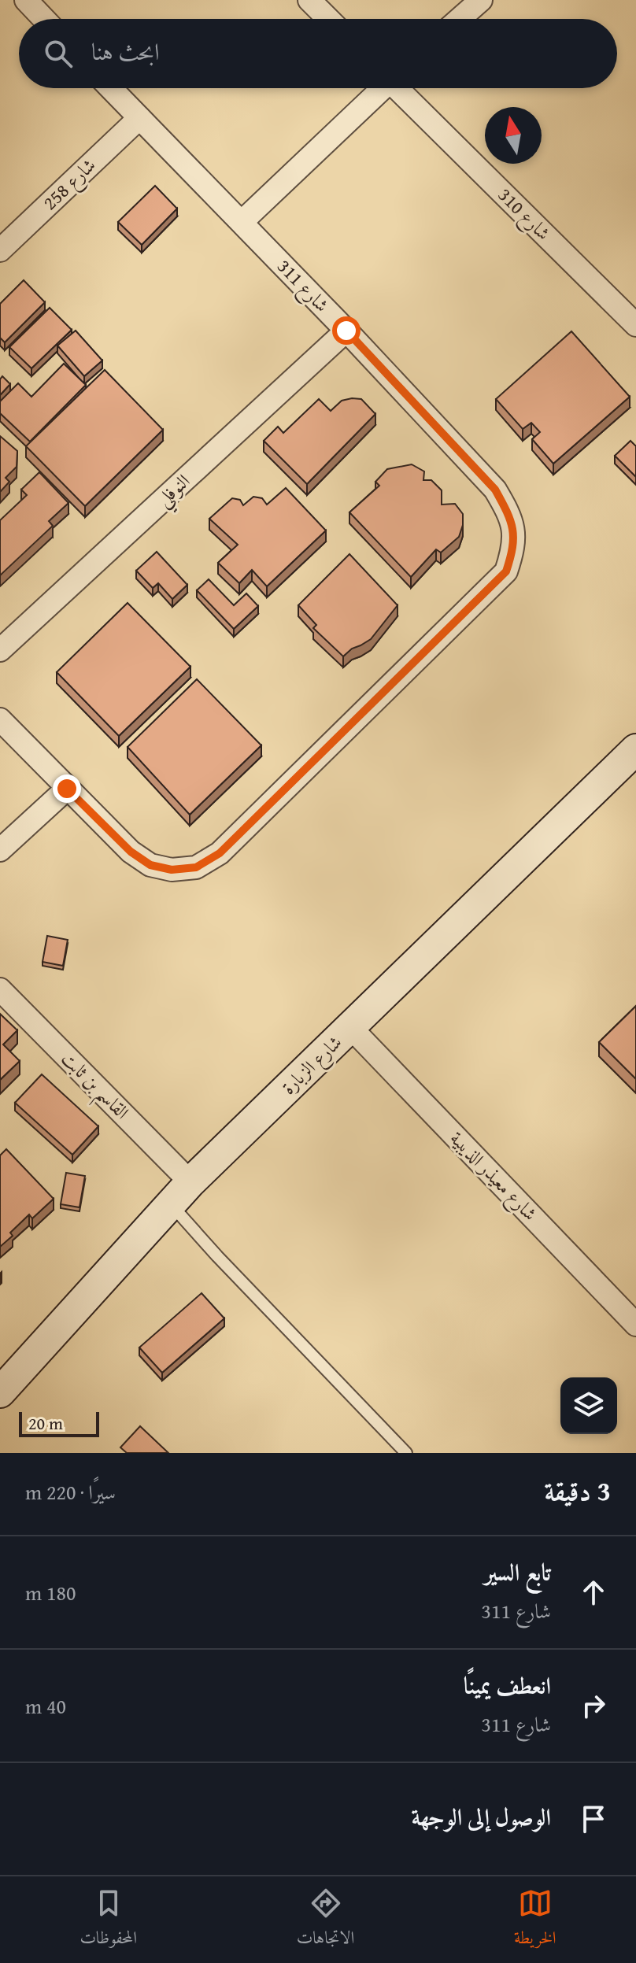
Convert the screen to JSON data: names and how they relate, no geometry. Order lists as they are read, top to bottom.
{
  "streets": {
    "street": [
      "شارع 258",
      "شارع 310",
      "شارع 311",
      "النوفلي",
      "شارع الزبارة",
      "القاسم بن ثابت",
      "شارع معيذر الذيبية"
    ]
  },
  "crossings": [
    ["شارع 258", "شارع 311"],
    ["شارع 311", "النوفلي"],
    ["شارع الزبارة", "القاسم بن ثابت"],
    ["شارع الزبارة", "شارع معيذر الذيبية"]
  ],
  "scale_bar": "20 m",
  "north": "top",
  "page": {
    "search": "ابحث هنا",
    "scale": "20 m",
    "heading": ["3 دقيقة", "سيرًا · 220 m"],
    "list": [
      ["تابع السير", "شارع 311", "180 m"],
      ["انعطف يمينًا", "شارع 311", "40 m"],
      "الوصول إلى الوجهة"
    ],
    "nav": ["الخريطة", "الاتجاهات", "المحفوظات"]
  }
}
